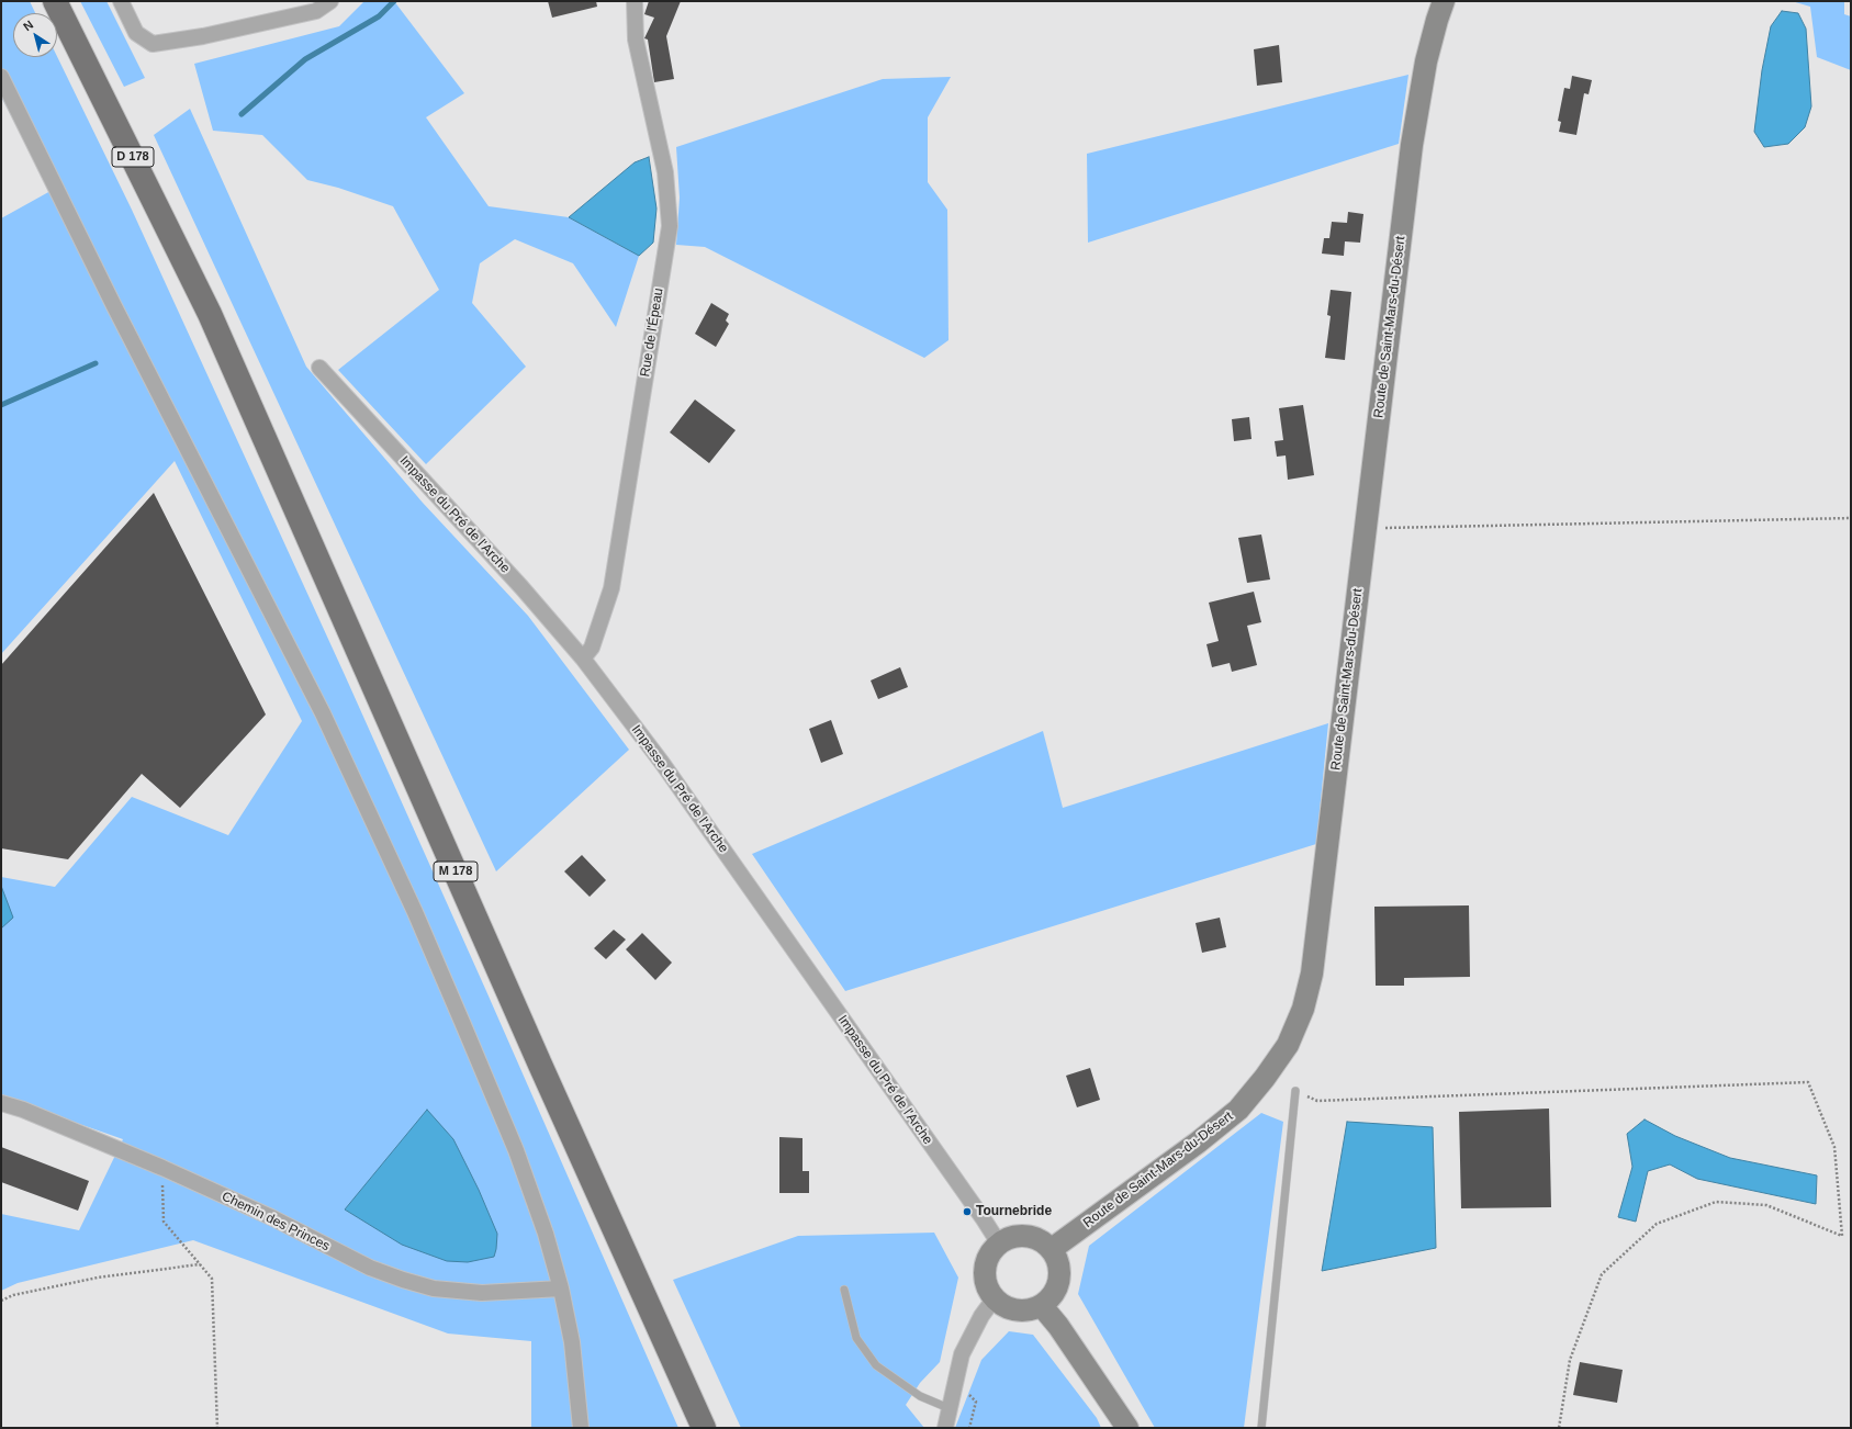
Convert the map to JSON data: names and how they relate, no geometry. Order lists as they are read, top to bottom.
{
  "streets": {
    "main road": ["D 178", "Route de Saint-Mars-du-Désert", "M 178"],
    "street": ["Rue de l'Épeau", "Impasse du Pré de l'Arche", "Chemin des Princes"]
  },
  "crossings": [
    ["D 178", "M 178"],
    ["Route de Saint-Mars-du-Désert", "Impasse du Pré de l'Arche"],
    ["Rue de l'Épeau", "Impasse du Pré de l'Arche"]
  ],
  "places": ["Tournebride"],
  "north": "top left"
}
